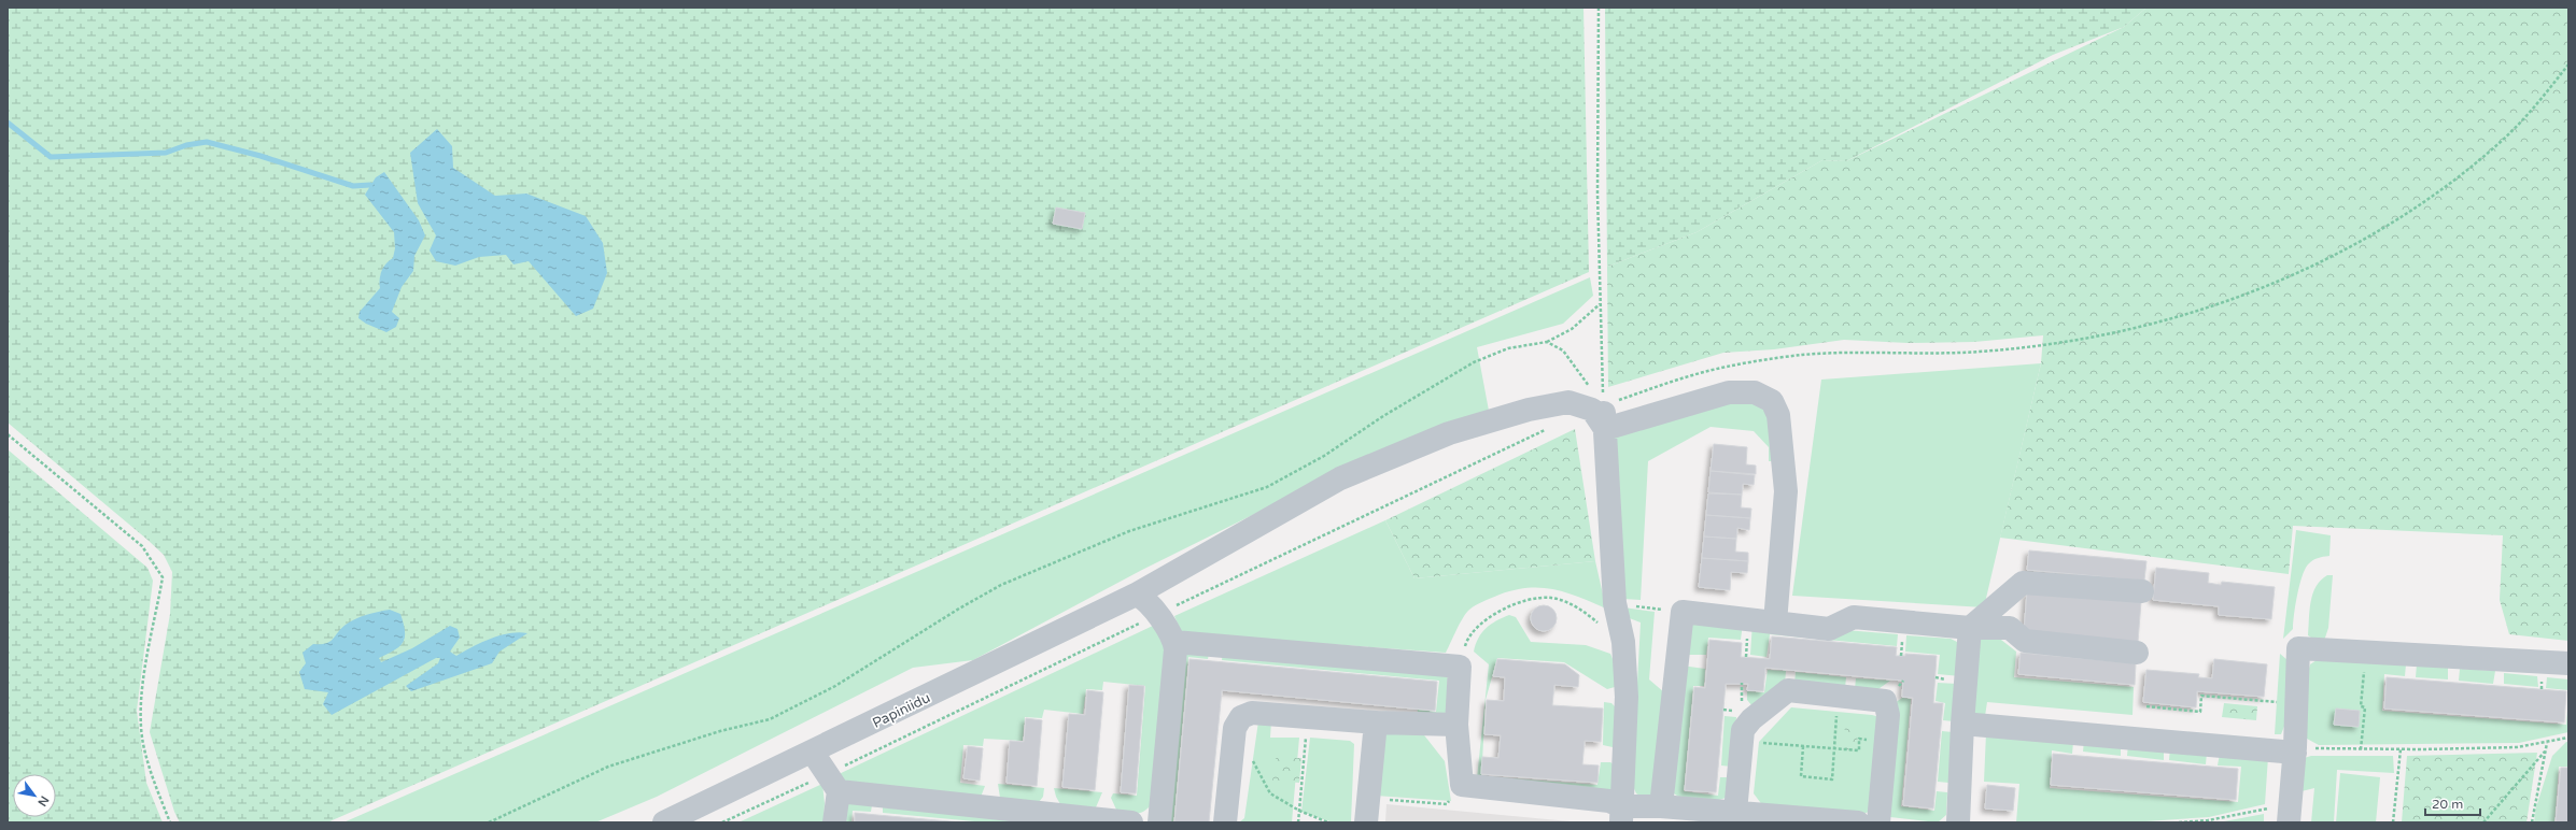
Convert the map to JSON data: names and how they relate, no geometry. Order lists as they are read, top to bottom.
{
  "streets": {
    "street": ["Papiniidu"]
  },
  "scale_bar": "20 m",
  "north": "bottom right"
}
